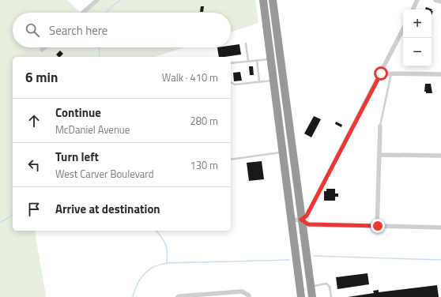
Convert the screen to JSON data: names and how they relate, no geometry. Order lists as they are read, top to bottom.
{
  "page": {
    "map_buttons": ["+", "−"],
    "search": "Search here",
    "heading": ["6 min", "Walk · 410 m"],
    "list": [
      ["Continue", "McDaniel Avenue", "280 m"],
      ["Turn left", "West Carver Boulevard", "130 m"],
      "Arrive at destination"
    ]
  }
}
